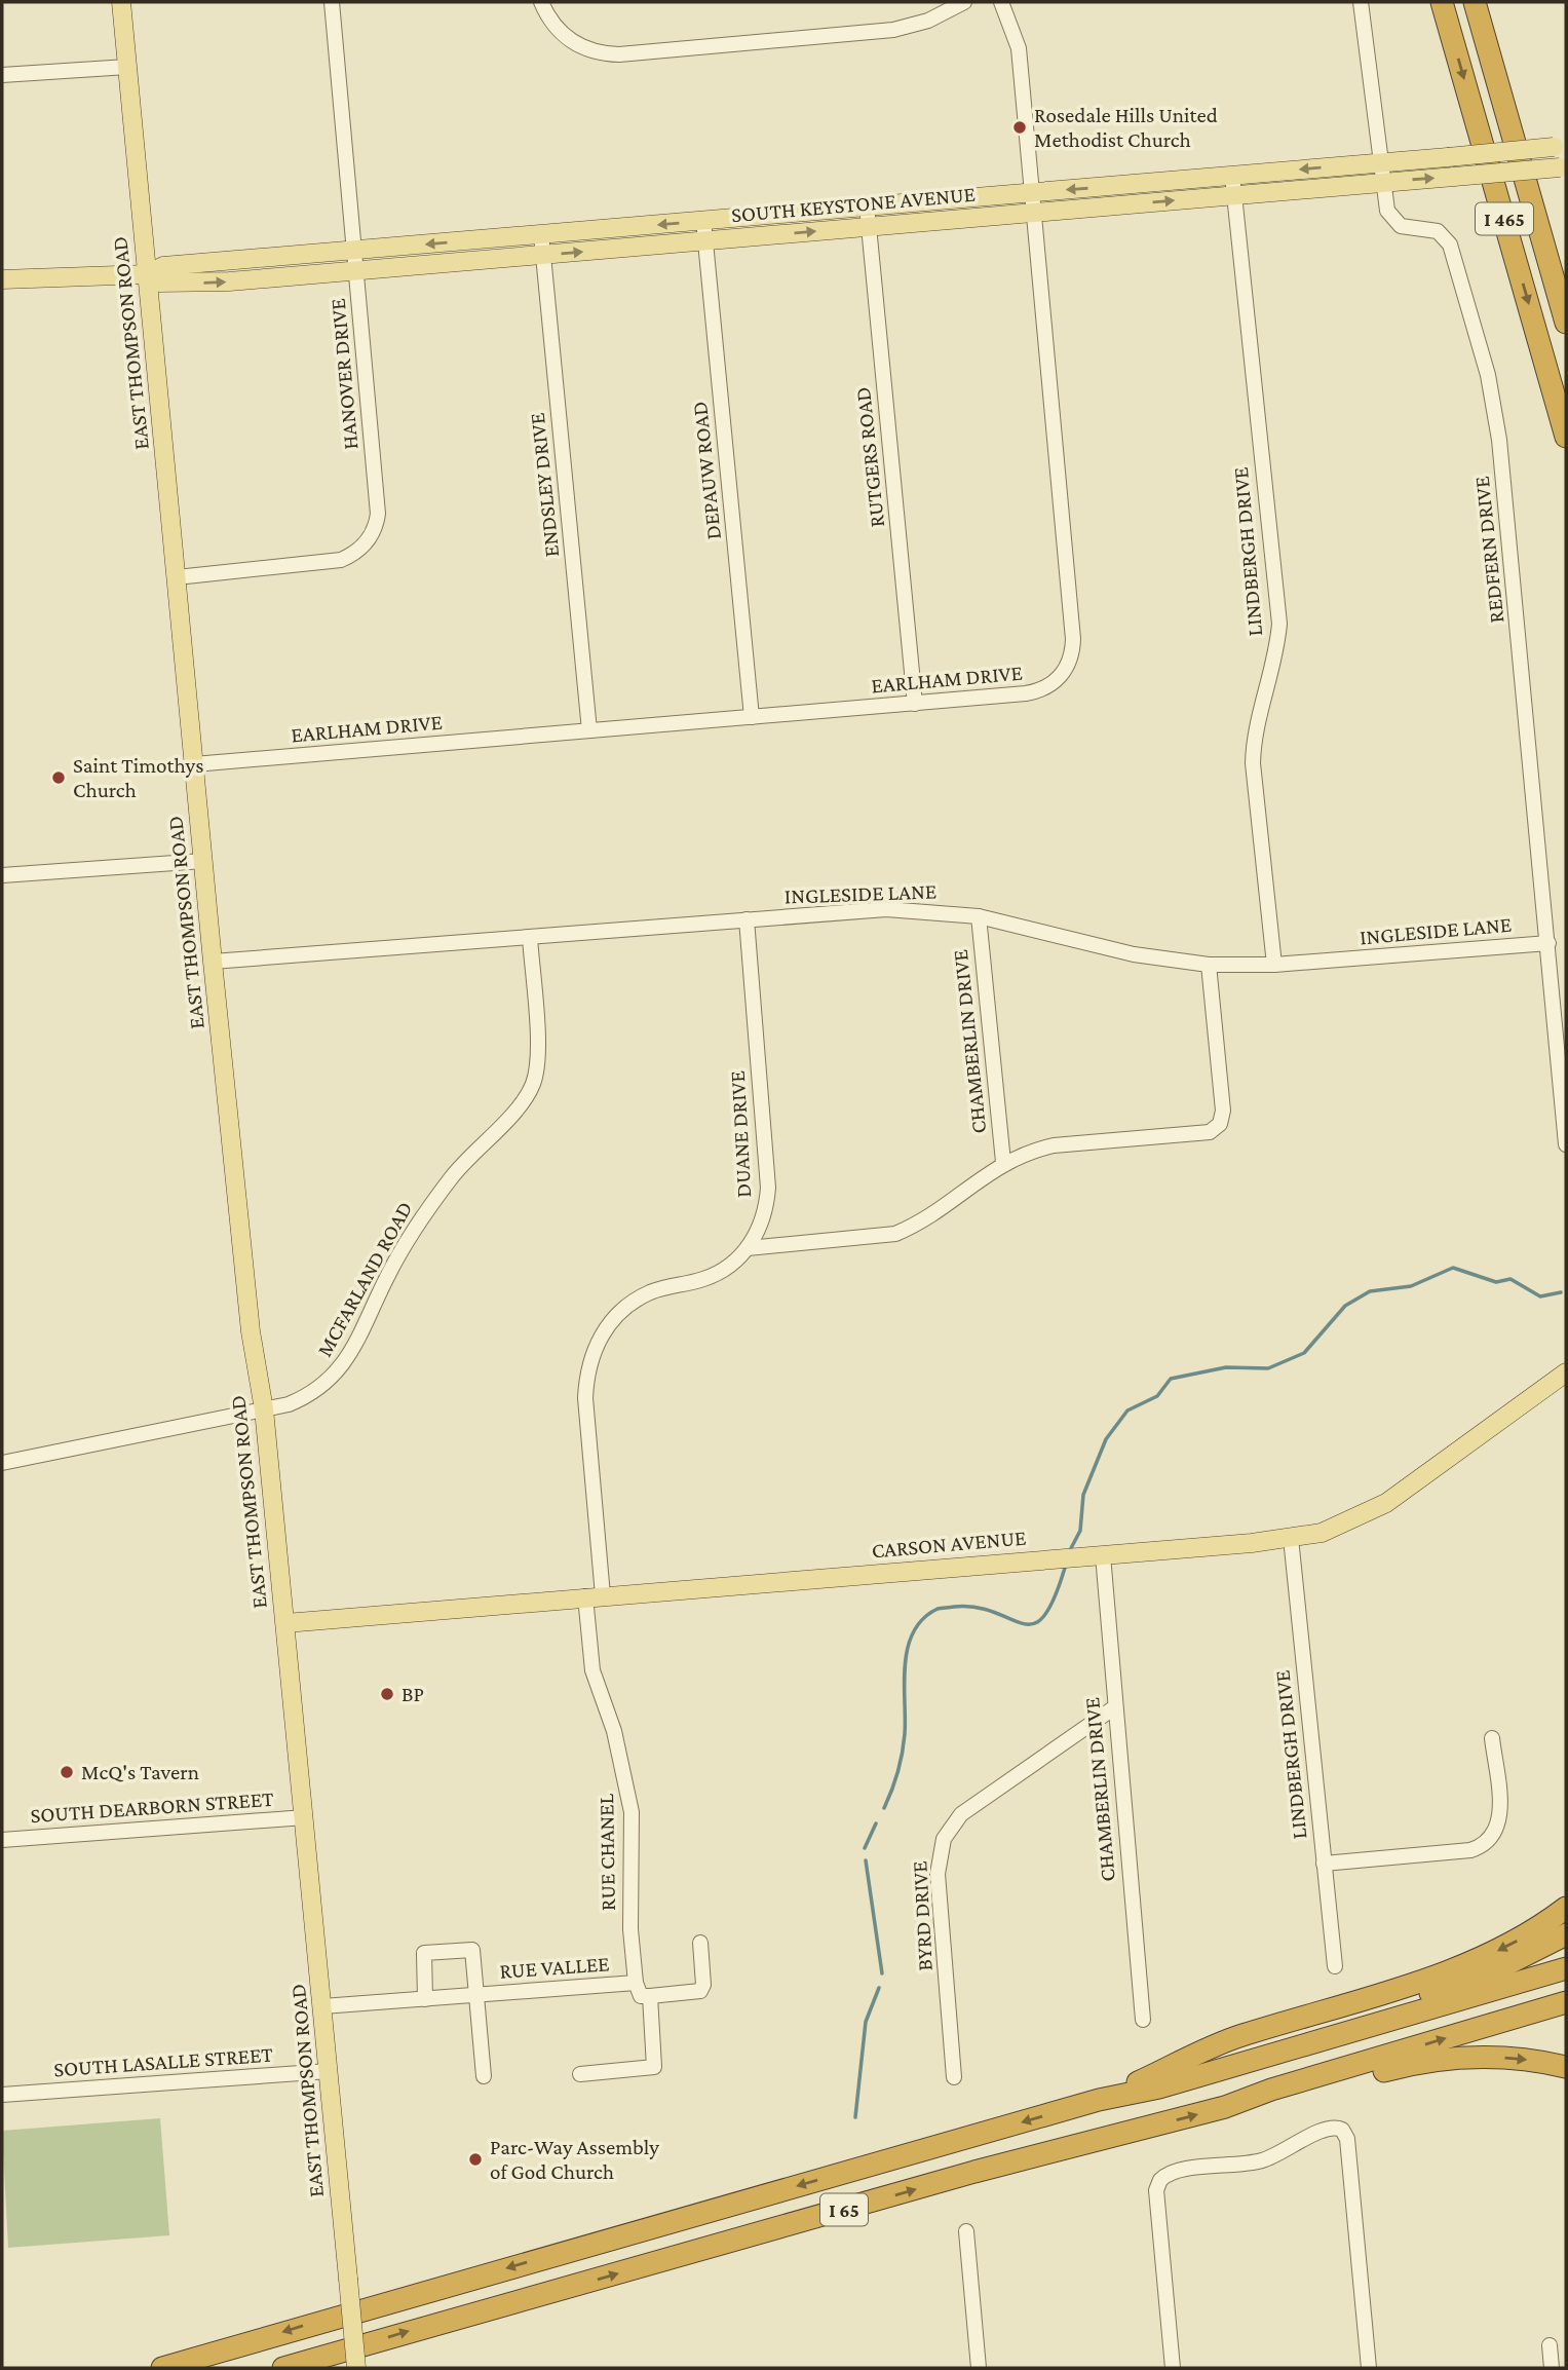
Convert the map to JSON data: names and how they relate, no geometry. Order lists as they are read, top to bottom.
{
  "streets": {
    "highway": ["I 465", "I 65"],
    "main road": ["SOUTH KEYSTONE AVENUE", "EAST THOMPSON ROAD", "CARSON AVENUE"],
    "street": [
      "HANOVER DRIVE",
      "RUTGERS ROAD",
      "DEPAUW ROAD",
      "ENDSLEY DRIVE",
      "REDFERN DRIVE",
      "LINDBERGH DRIVE",
      "EARLHAM DRIVE",
      "INGLESIDE LANE",
      "CHAMBERLIN DRIVE",
      "DUANE DRIVE",
      "MCFARLAND ROAD",
      "SOUTH DEARBORN STREET",
      "RUE CHANEL",
      "BYRD DRIVE",
      "RUE VALLEE",
      "SOUTH LASALLE STREET"
    ]
  },
  "crossings": [
    ["SOUTH KEYSTONE AVENUE", "EAST THOMPSON ROAD"],
    ["SOUTH KEYSTONE AVENUE", "HANOVER DRIVE"],
    ["SOUTH KEYSTONE AVENUE", "RUTGERS ROAD"],
    ["SOUTH KEYSTONE AVENUE", "DEPAUW ROAD"],
    ["SOUTH KEYSTONE AVENUE", "ENDSLEY DRIVE"],
    ["SOUTH KEYSTONE AVENUE", "REDFERN DRIVE"],
    ["SOUTH KEYSTONE AVENUE", "LINDBERGH DRIVE"],
    ["SOUTH KEYSTONE AVENUE", "EARLHAM DRIVE"],
    ["EAST THOMPSON ROAD", "HANOVER DRIVE"],
    ["EAST THOMPSON ROAD", "EARLHAM DRIVE"],
    ["EAST THOMPSON ROAD", "INGLESIDE LANE"],
    ["EAST THOMPSON ROAD", "MCFARLAND ROAD"],
    ["EAST THOMPSON ROAD", "CARSON AVENUE"],
    ["EAST THOMPSON ROAD", "SOUTH DEARBORN STREET"],
    ["EAST THOMPSON ROAD", "RUE VALLEE"],
    ["EAST THOMPSON ROAD", "SOUTH LASALLE STREET"],
    ["RUTGERS ROAD", "EARLHAM DRIVE"],
    ["DEPAUW ROAD", "EARLHAM DRIVE"],
    ["ENDSLEY DRIVE", "EARLHAM DRIVE"],
    ["REDFERN DRIVE", "INGLESIDE LANE"],
    ["LINDBERGH DRIVE", "INGLESIDE LANE"],
    ["LINDBERGH DRIVE", "CARSON AVENUE"],
    ["INGLESIDE LANE", "CHAMBERLIN DRIVE"],
    ["INGLESIDE LANE", "DUANE DRIVE"],
    ["INGLESIDE LANE", "MCFARLAND ROAD"],
    ["CHAMBERLIN DRIVE", "CARSON AVENUE"],
    ["CHAMBERLIN DRIVE", "BYRD DRIVE"],
    ["DUANE DRIVE", "CARSON AVENUE"],
    ["DUANE DRIVE", "RUE CHANEL"],
    ["CARSON AVENUE", "RUE CHANEL"],
    ["RUE CHANEL", "RUE VALLEE"]
  ],
  "places": [
    "Rosedale Hills United Methodist Church",
    "Saint Timothys Church",
    "BP",
    "McQ's Tavern",
    "Parc-Way Assembly of God Church"
  ]
}
